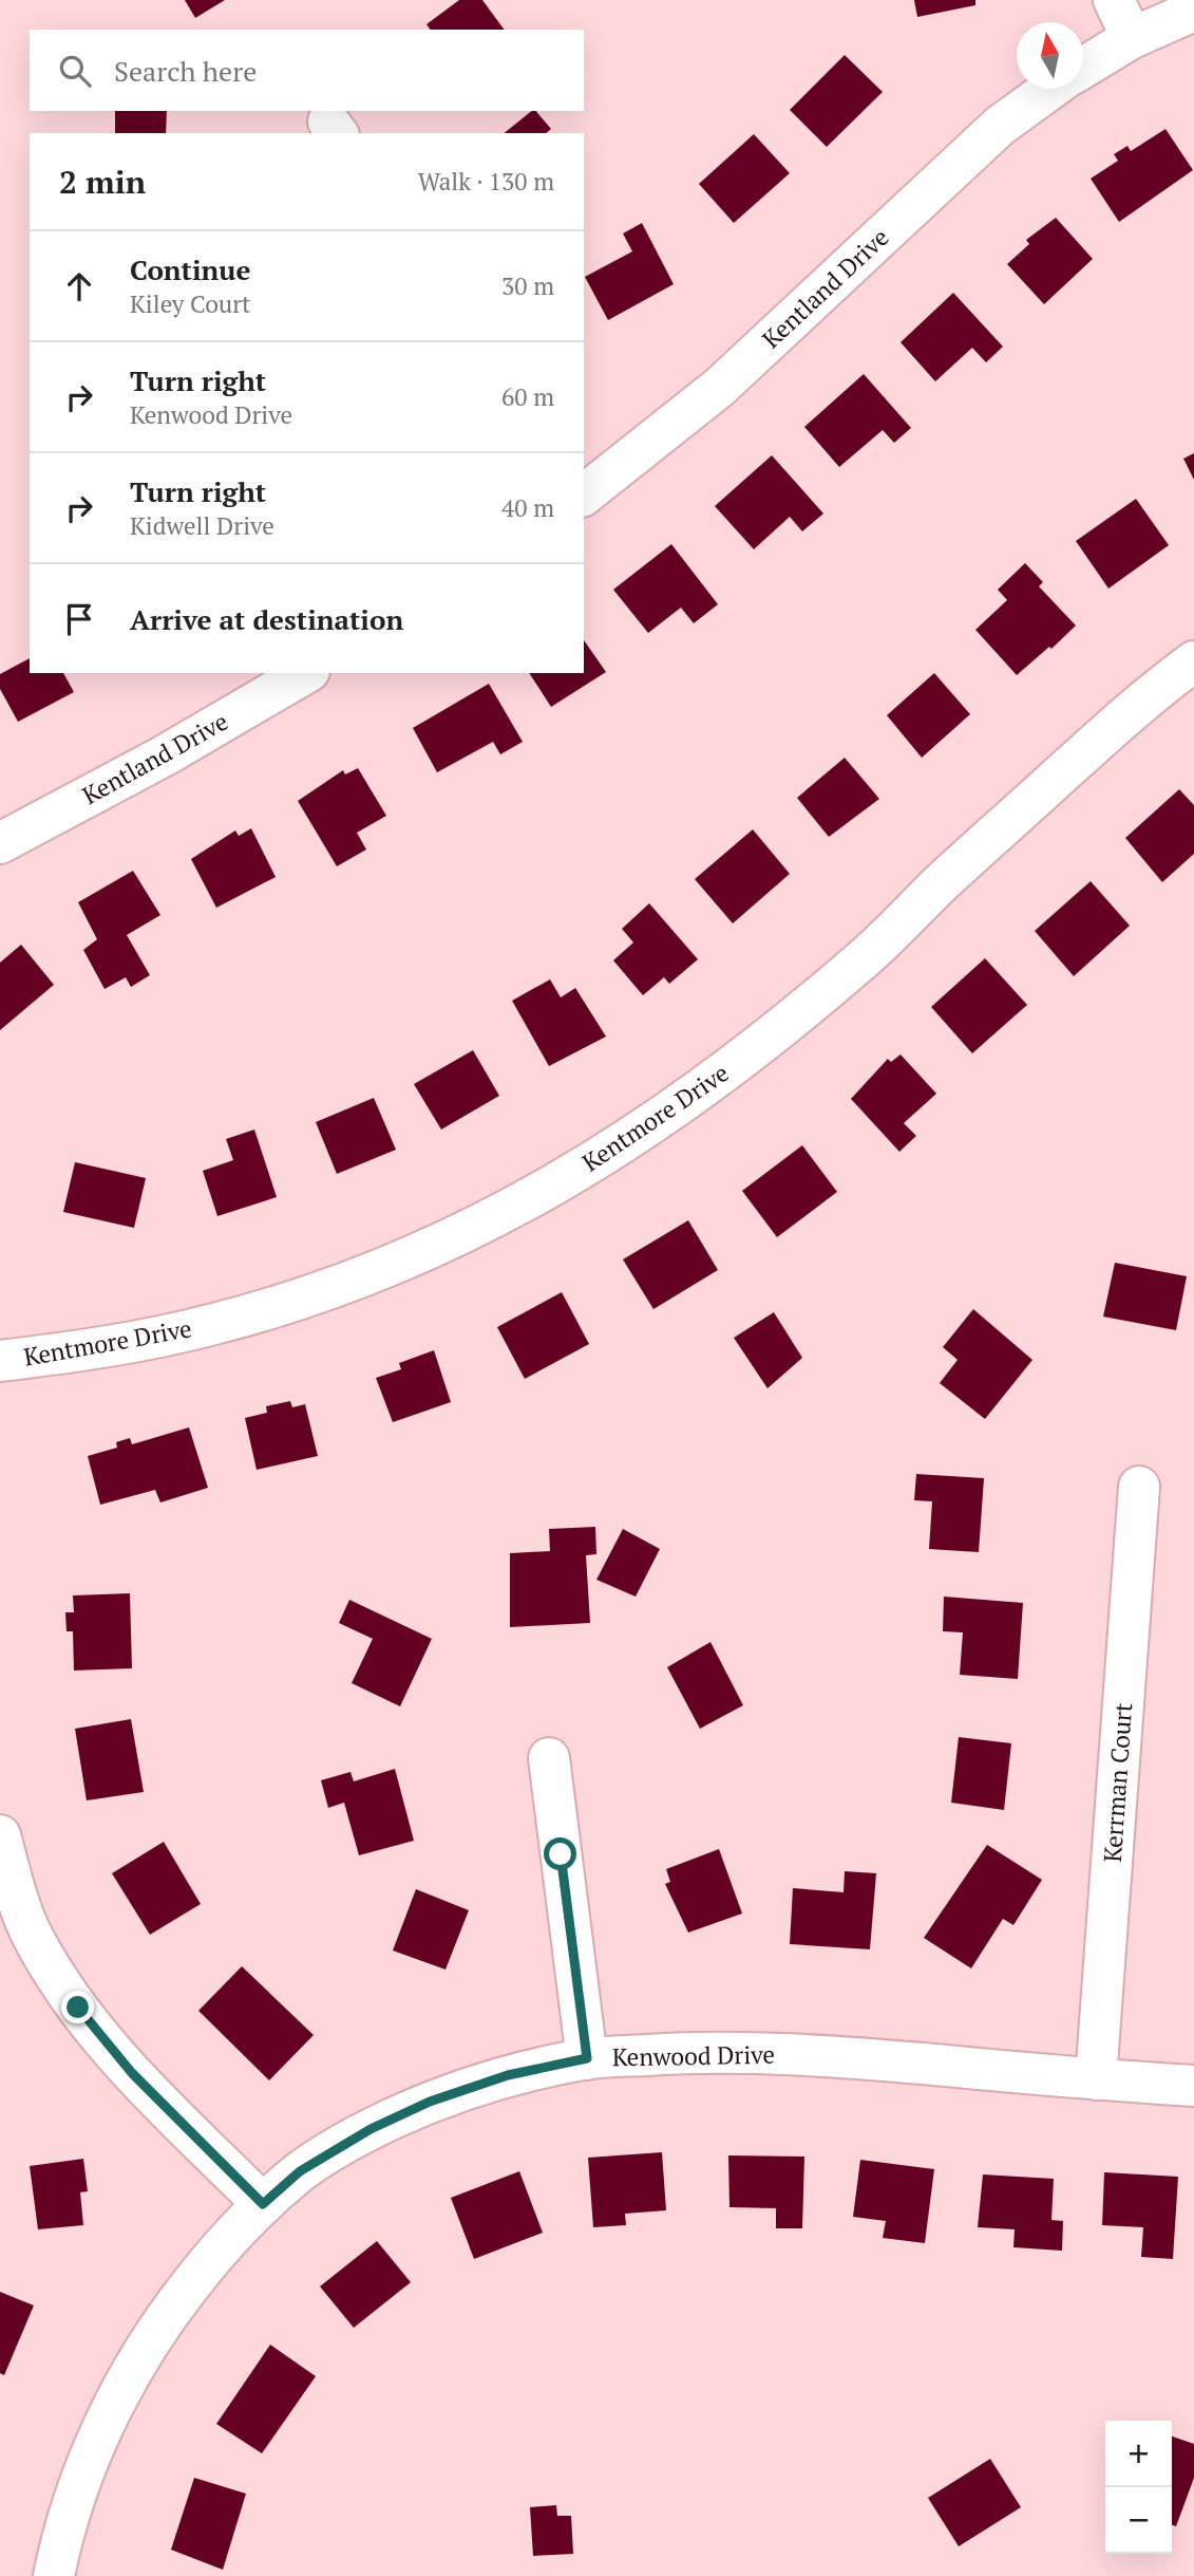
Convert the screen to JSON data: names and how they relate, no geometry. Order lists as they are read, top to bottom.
{
  "streets": {
    "street": [
      "Kentland Drive",
      "Kentmore Drive",
      "Kerrman Court",
      "Kenwood Drive"
    ]
  },
  "crossings": [
    ["Kerrman Court", "Kenwood Drive"]
  ],
  "north": "top",
  "page": {
    "search": "Search here",
    "heading": ["2 min", "Walk · 130 m"],
    "list": [
      ["Continue", "Kiley Court", "30 m"],
      ["Turn right", "Kenwood Drive", "60 m"],
      ["Turn right", "Kidwell Drive", "40 m"],
      "Arrive at destination"
    ],
    "map_buttons": ["+", "−"]
  }
}
